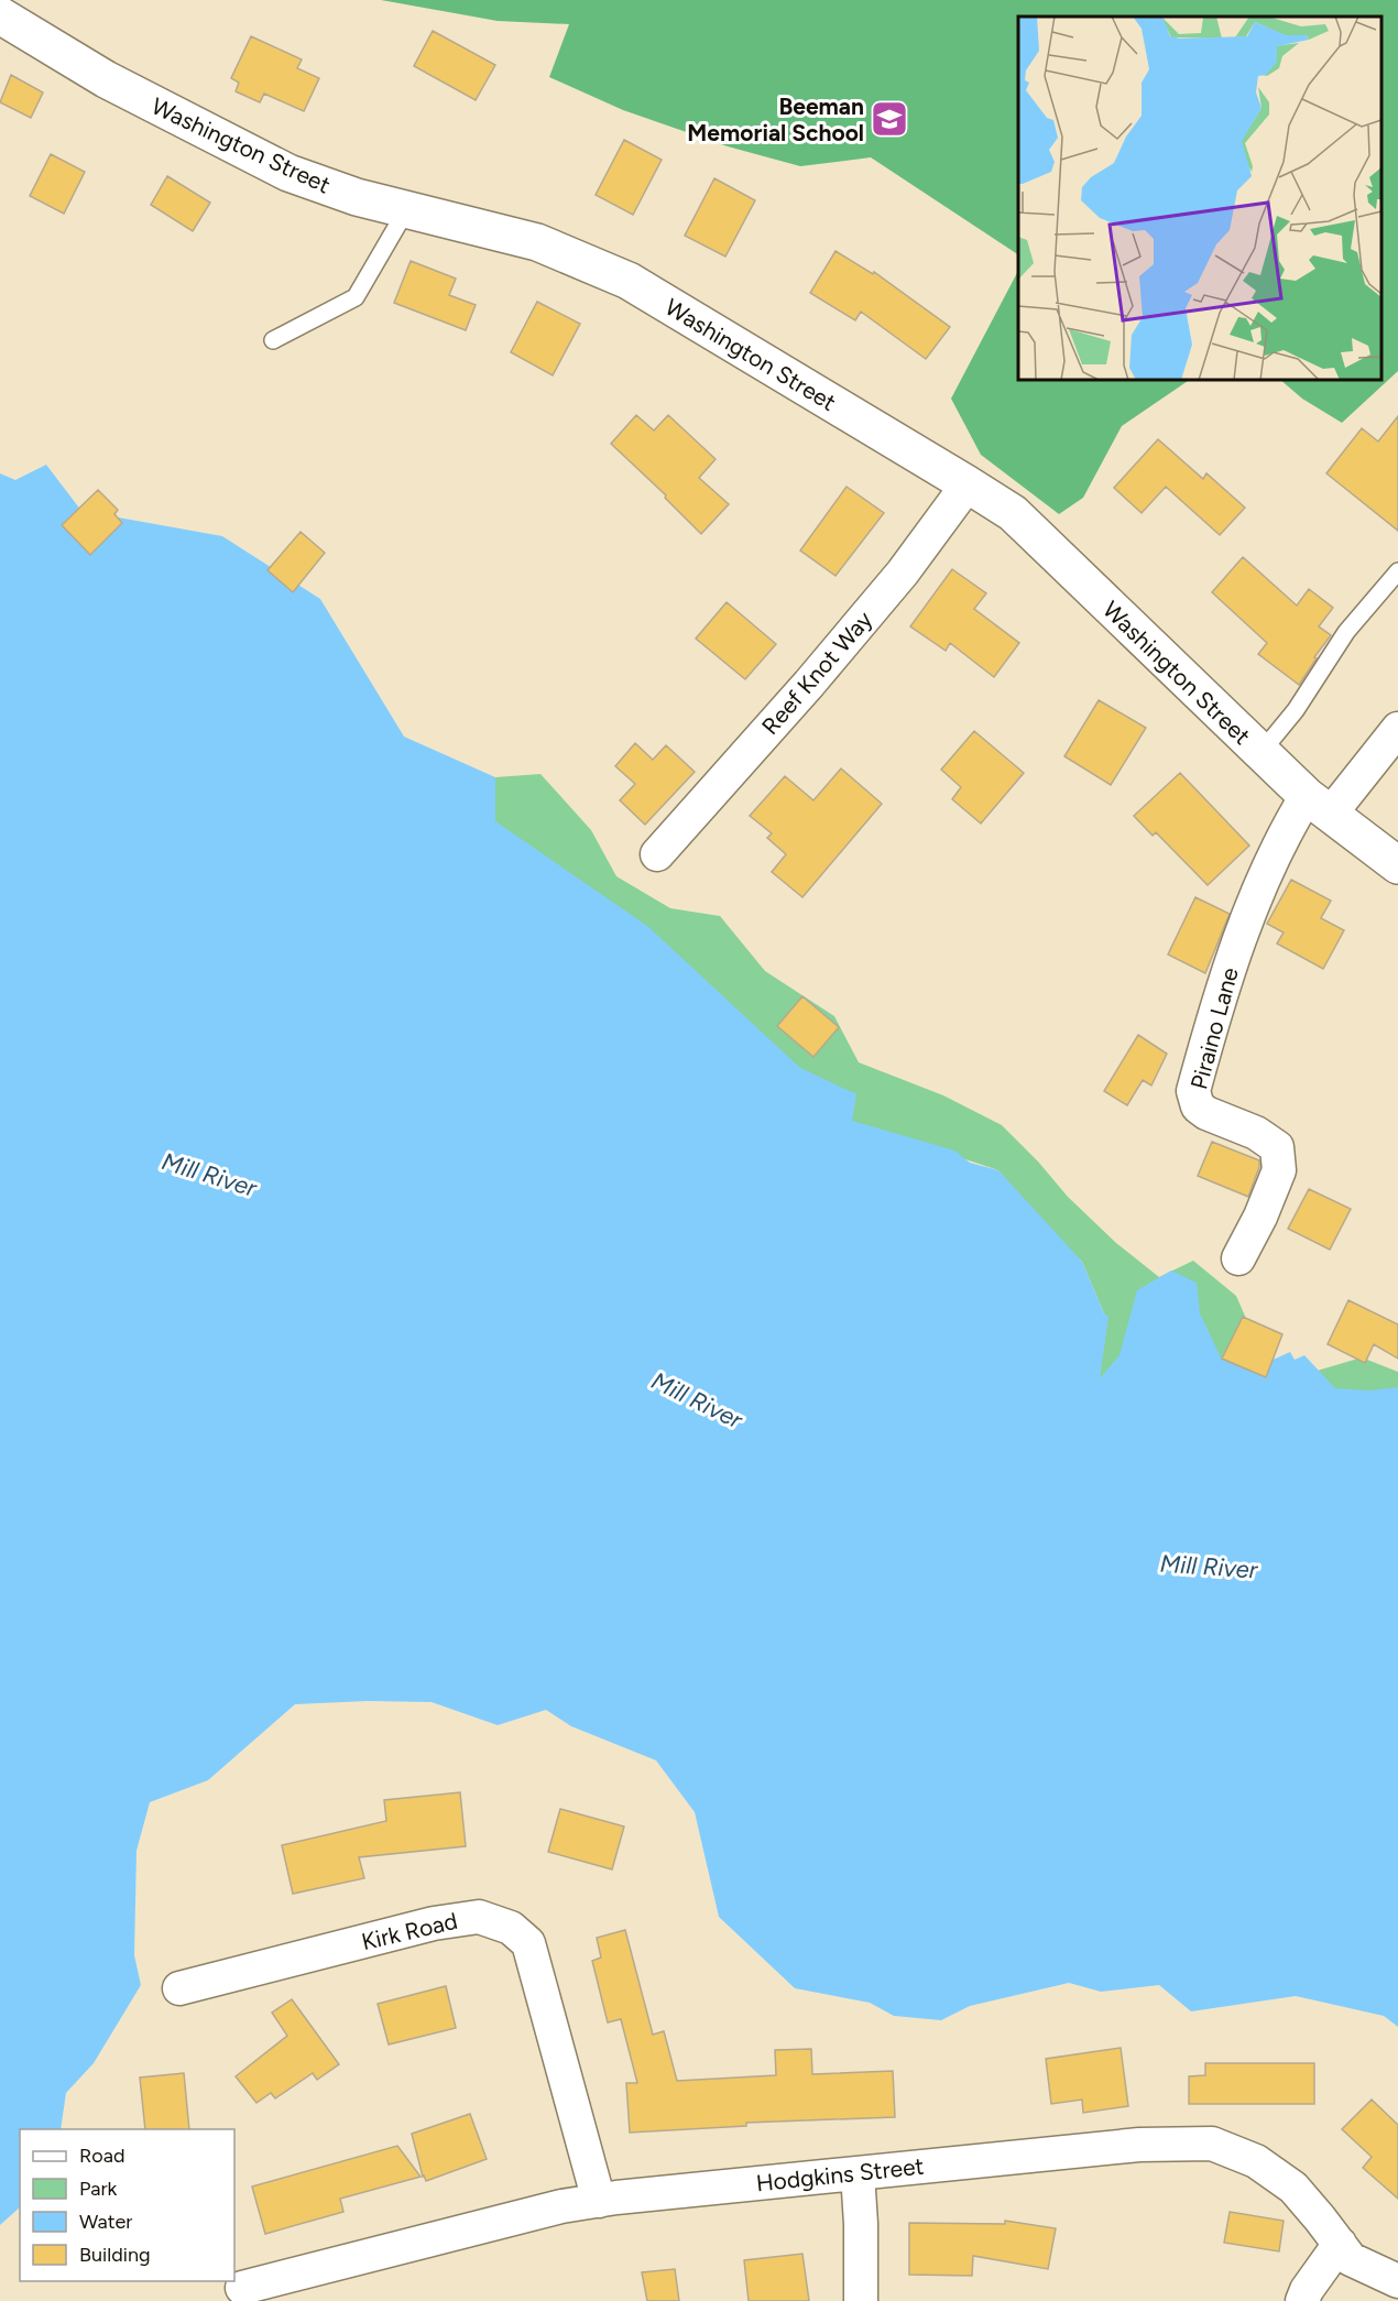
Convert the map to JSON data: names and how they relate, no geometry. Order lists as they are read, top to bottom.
{
  "streets": {
    "main road": ["Washington Street"],
    "street": [
      "Reef Knot Way",
      "Piraino Lane",
      "Kirk Road",
      "Hodgkins Street"
    ]
  },
  "crossings": [
    ["Washington Street", "Reef Knot Way"],
    ["Washington Street", "Piraino Lane"],
    ["Kirk Road", "Hodgkins Street"]
  ],
  "water": ["Mill River"],
  "places": {
    "school or university": ["Beeman Memorial School"]
  },
  "legend": [
    "Road",
    "Park",
    "Water",
    "Building"
  ]
}
